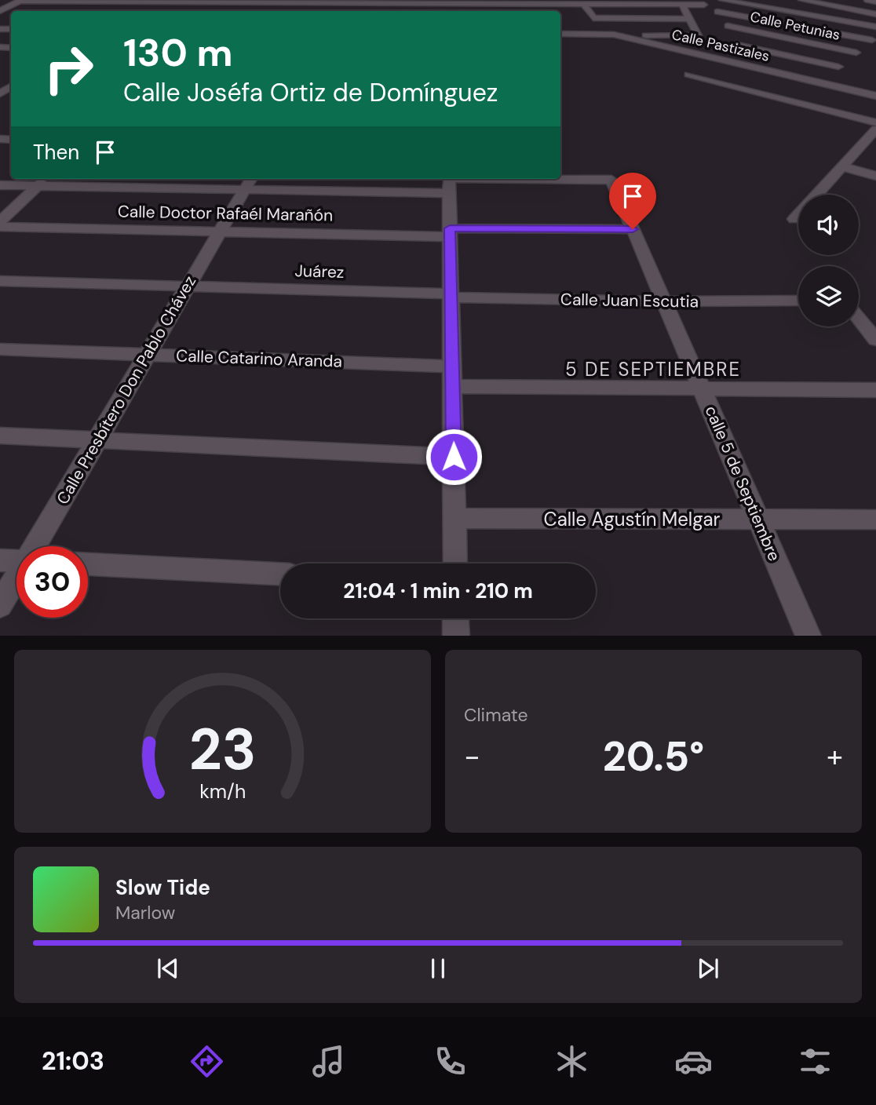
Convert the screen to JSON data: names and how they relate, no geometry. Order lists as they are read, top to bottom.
{
  "streets": {
    "street": [
      "Calle Petunias",
      "Calle Pastizales",
      "Calle Doctor Rafaél Marañón",
      "Juárez",
      "Calle Juan Escutia",
      "Calle Catarino Aranda",
      "Calle Presbítero Don Pablo Chávez",
      "calle 5 de Septiembre",
      "Calle Agustín Melgar"
    ]
  },
  "crossings": [
    ["Calle Doctor Rafaél Marañón", "Calle Presbítero Don Pablo Chávez"],
    ["Calle Doctor Rafaél Marañón", "calle 5 de Septiembre"],
    ["Juárez", "Calle Juan Escutia"],
    ["Juárez", "Calle Presbítero Don Pablo Chávez"],
    ["Calle Juan Escutia", "calle 5 de Septiembre"],
    ["Calle Catarino Aranda", "Calle Presbítero Don Pablo Chávez"],
    ["calle 5 de Septiembre", "Calle Agustín Melgar"]
  ],
  "districts": ["5 DE SEPTIEMBRE"],
  "page": {
    "turn": ["130 m", "Calle Joséfa Ortiz de Domínguez"],
    "then": "Then",
    "limit": "30",
    "trip": "21:04 · 1 min · 210 m",
    "tile": "Climate",
    "heat": ["−", "20.5°", "+"],
    "song": ["Slow Tide", "Marlow"],
    "tabs": "21:03",
    "gauge": ["23", "km/h"]
  }
}
